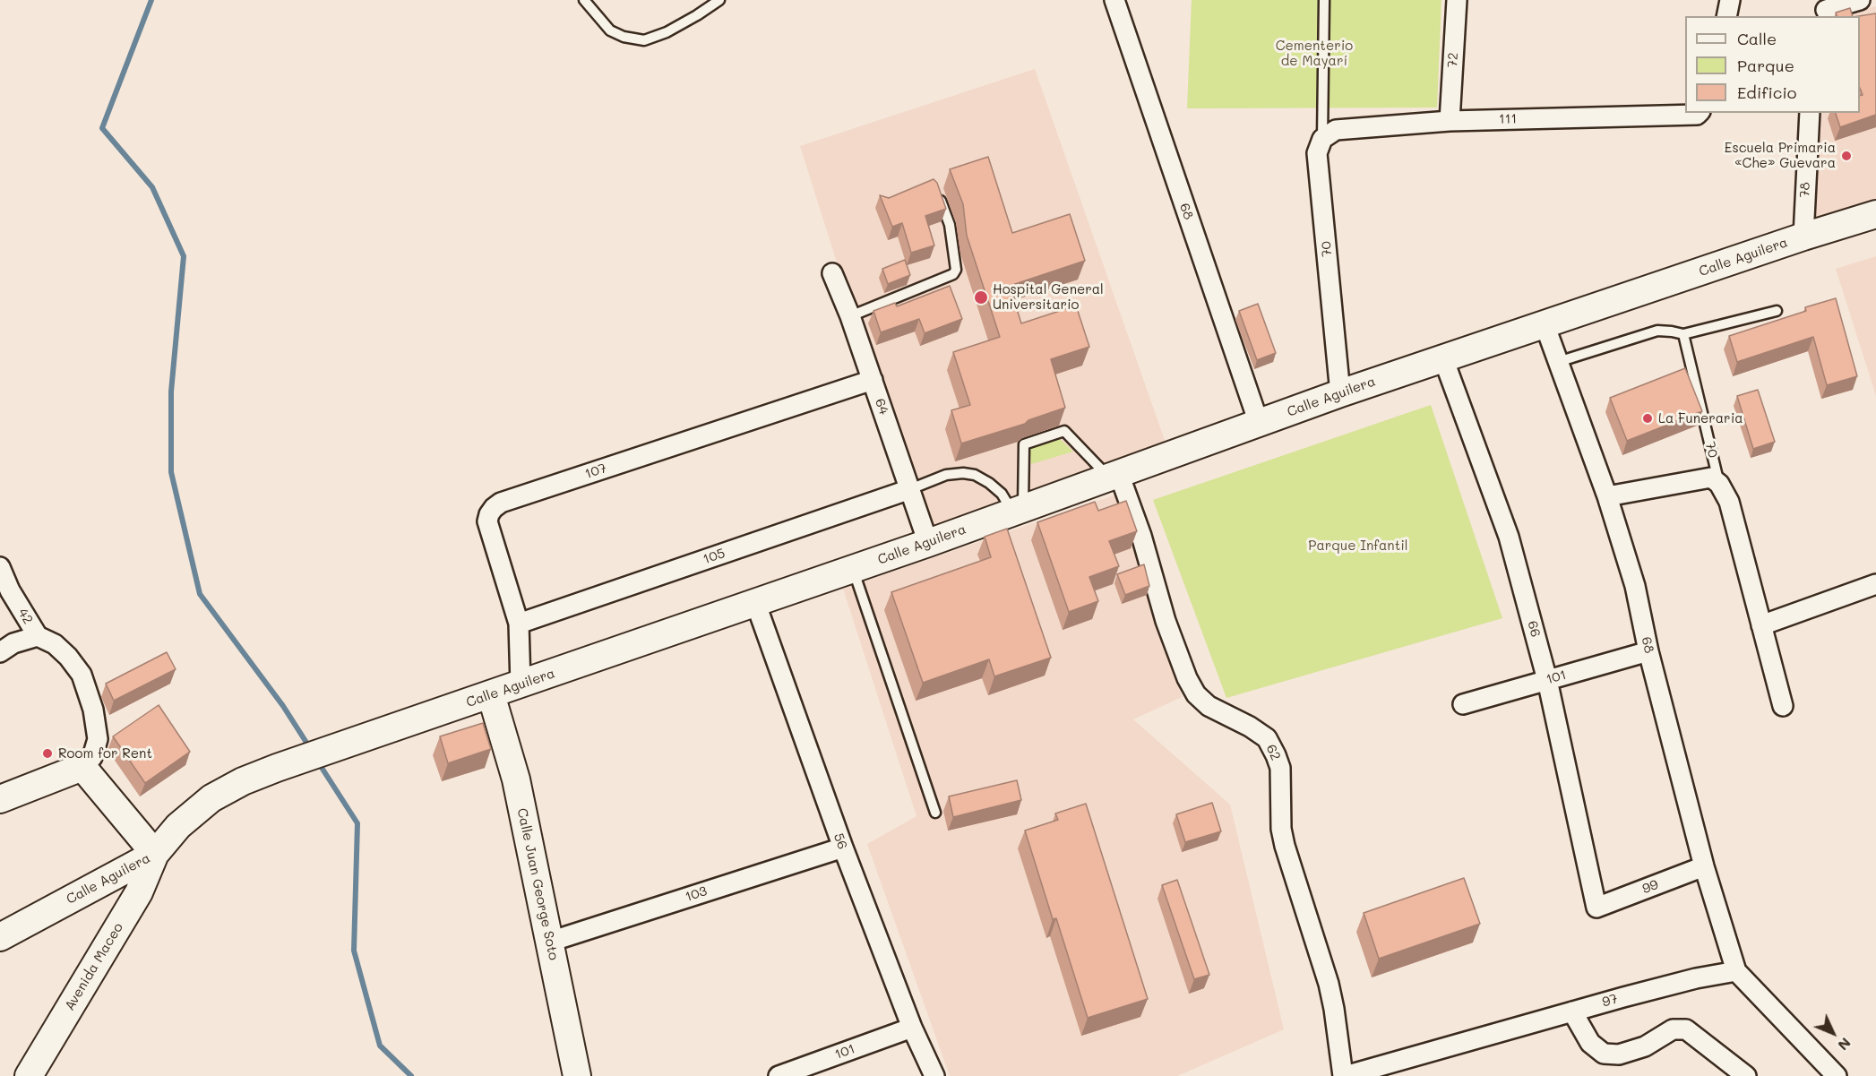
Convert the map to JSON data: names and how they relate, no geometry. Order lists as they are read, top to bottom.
{
  "streets": {
    "main road": ["Calle Aguilera", "Calle Juan George Soto", "Avenida Maceo"],
    "street": [
      "72",
      "111",
      "78",
      "68",
      "70",
      "64",
      "107",
      "105",
      "42",
      "66",
      "101",
      "62",
      "56",
      "99",
      "103",
      "97"
    ]
  },
  "crossings": [
    ["72", "111"],
    ["111", "70"],
    ["78", "Calle Aguilera"],
    ["68", "Calle Aguilera"],
    ["68", "101"],
    ["68", "99"],
    ["68", "97"],
    ["70", "Calle Aguilera"],
    ["Calle Aguilera", "64"],
    ["Calle Aguilera", "107"],
    ["Calle Aguilera", "66"],
    ["Calle Aguilera", "62"],
    ["Calle Aguilera", "56"],
    ["Calle Aguilera", "Calle Juan George Soto"],
    ["Calle Aguilera", "Avenida Maceo"],
    ["64", "107"],
    ["64", "105"],
    ["107", "105"],
    ["66", "101"],
    ["66", "99"],
    ["101", "56"],
    ["62", "97"],
    ["56", "103"],
    ["Calle Juan George Soto", "103"]
  ],
  "parks": ["Cementerio de Mayarí", "Parque Infantil"],
  "places": [
    "Escuela Primaria «Che» Guevara",
    "Hospital General Universitario",
    "La Funeraria",
    "Room for Rent"
  ],
  "legend": ["Calle", "Parque", "Edificio"],
  "north": "bottom right"
}
